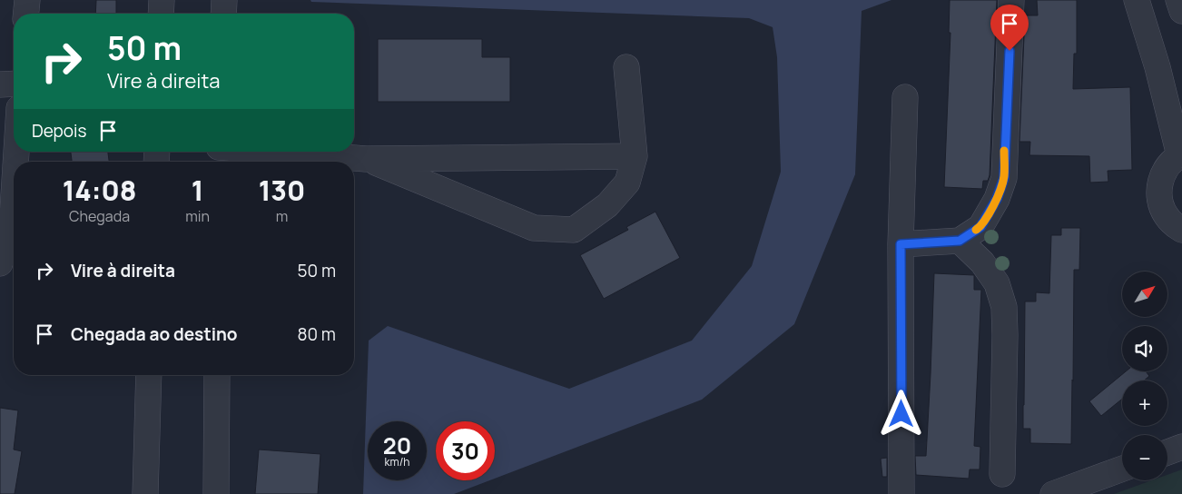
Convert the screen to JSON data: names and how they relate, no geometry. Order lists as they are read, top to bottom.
{
  "north": "top right",
  "page": {
    "turn": ["50 m", "Vire à direita"],
    "then": "Depois",
    "eta": [
      "14:08",
      "Chegada",
      "1",
      "min",
      "130",
      "m"
    ],
    "list": [
      {
        "name": "Vire à direita",
        "value": "50 m"
      },
      {
        "name": "Chegada ao destino",
        "value": "80 m"
      }
    ],
    "map_buttons": ["+", "−"],
    "speed": "20 km/h",
    "limit": "30"
  }
}
